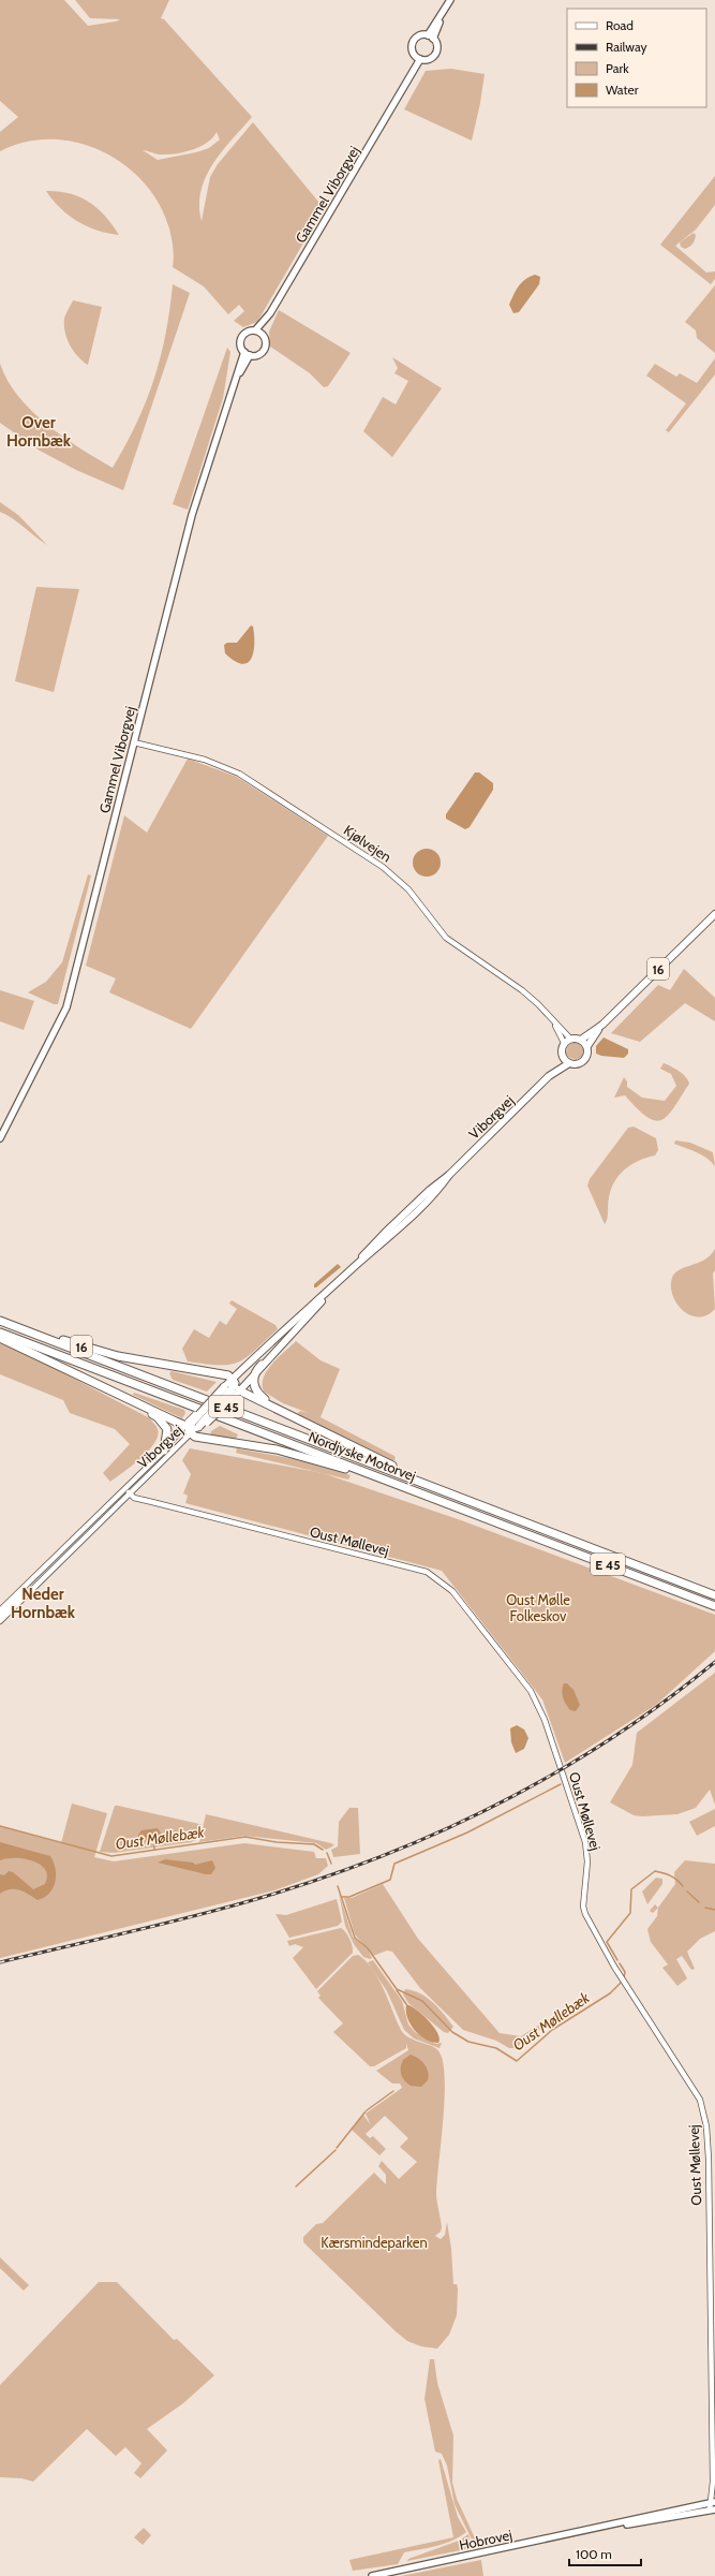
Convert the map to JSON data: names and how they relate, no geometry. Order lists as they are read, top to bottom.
{
  "streets": {
    "highway": ["16", "E 45", "Nordjyske Motorvej"],
    "main road": ["Gammel Viborgvej", "Viborgvej", "Hobrovej"],
    "street": ["Kjølvejen", "Oust Møllevej"]
  },
  "crossings": [
    ["Gammel Viborgvej", "Kjølvejen"],
    ["Kjølvejen", "16"],
    ["Kjølvejen", "Viborgvej"],
    ["16", "Viborgvej"],
    ["16", "Nordjyske Motorvej"],
    ["Viborgvej", "Oust Møllevej"],
    ["Oust Møllevej", "Hobrovej"]
  ],
  "districts": ["Over Hornbæk", "Neder Hornbæk"],
  "water": ["Oust Møllebæk"],
  "parks": ["Oust Mølle Folkeskov", "Kærsmindeparken"],
  "legend": [
    "Road",
    "Railway",
    "Park",
    "Water"
  ],
  "scale_bar": "100 m"
}
